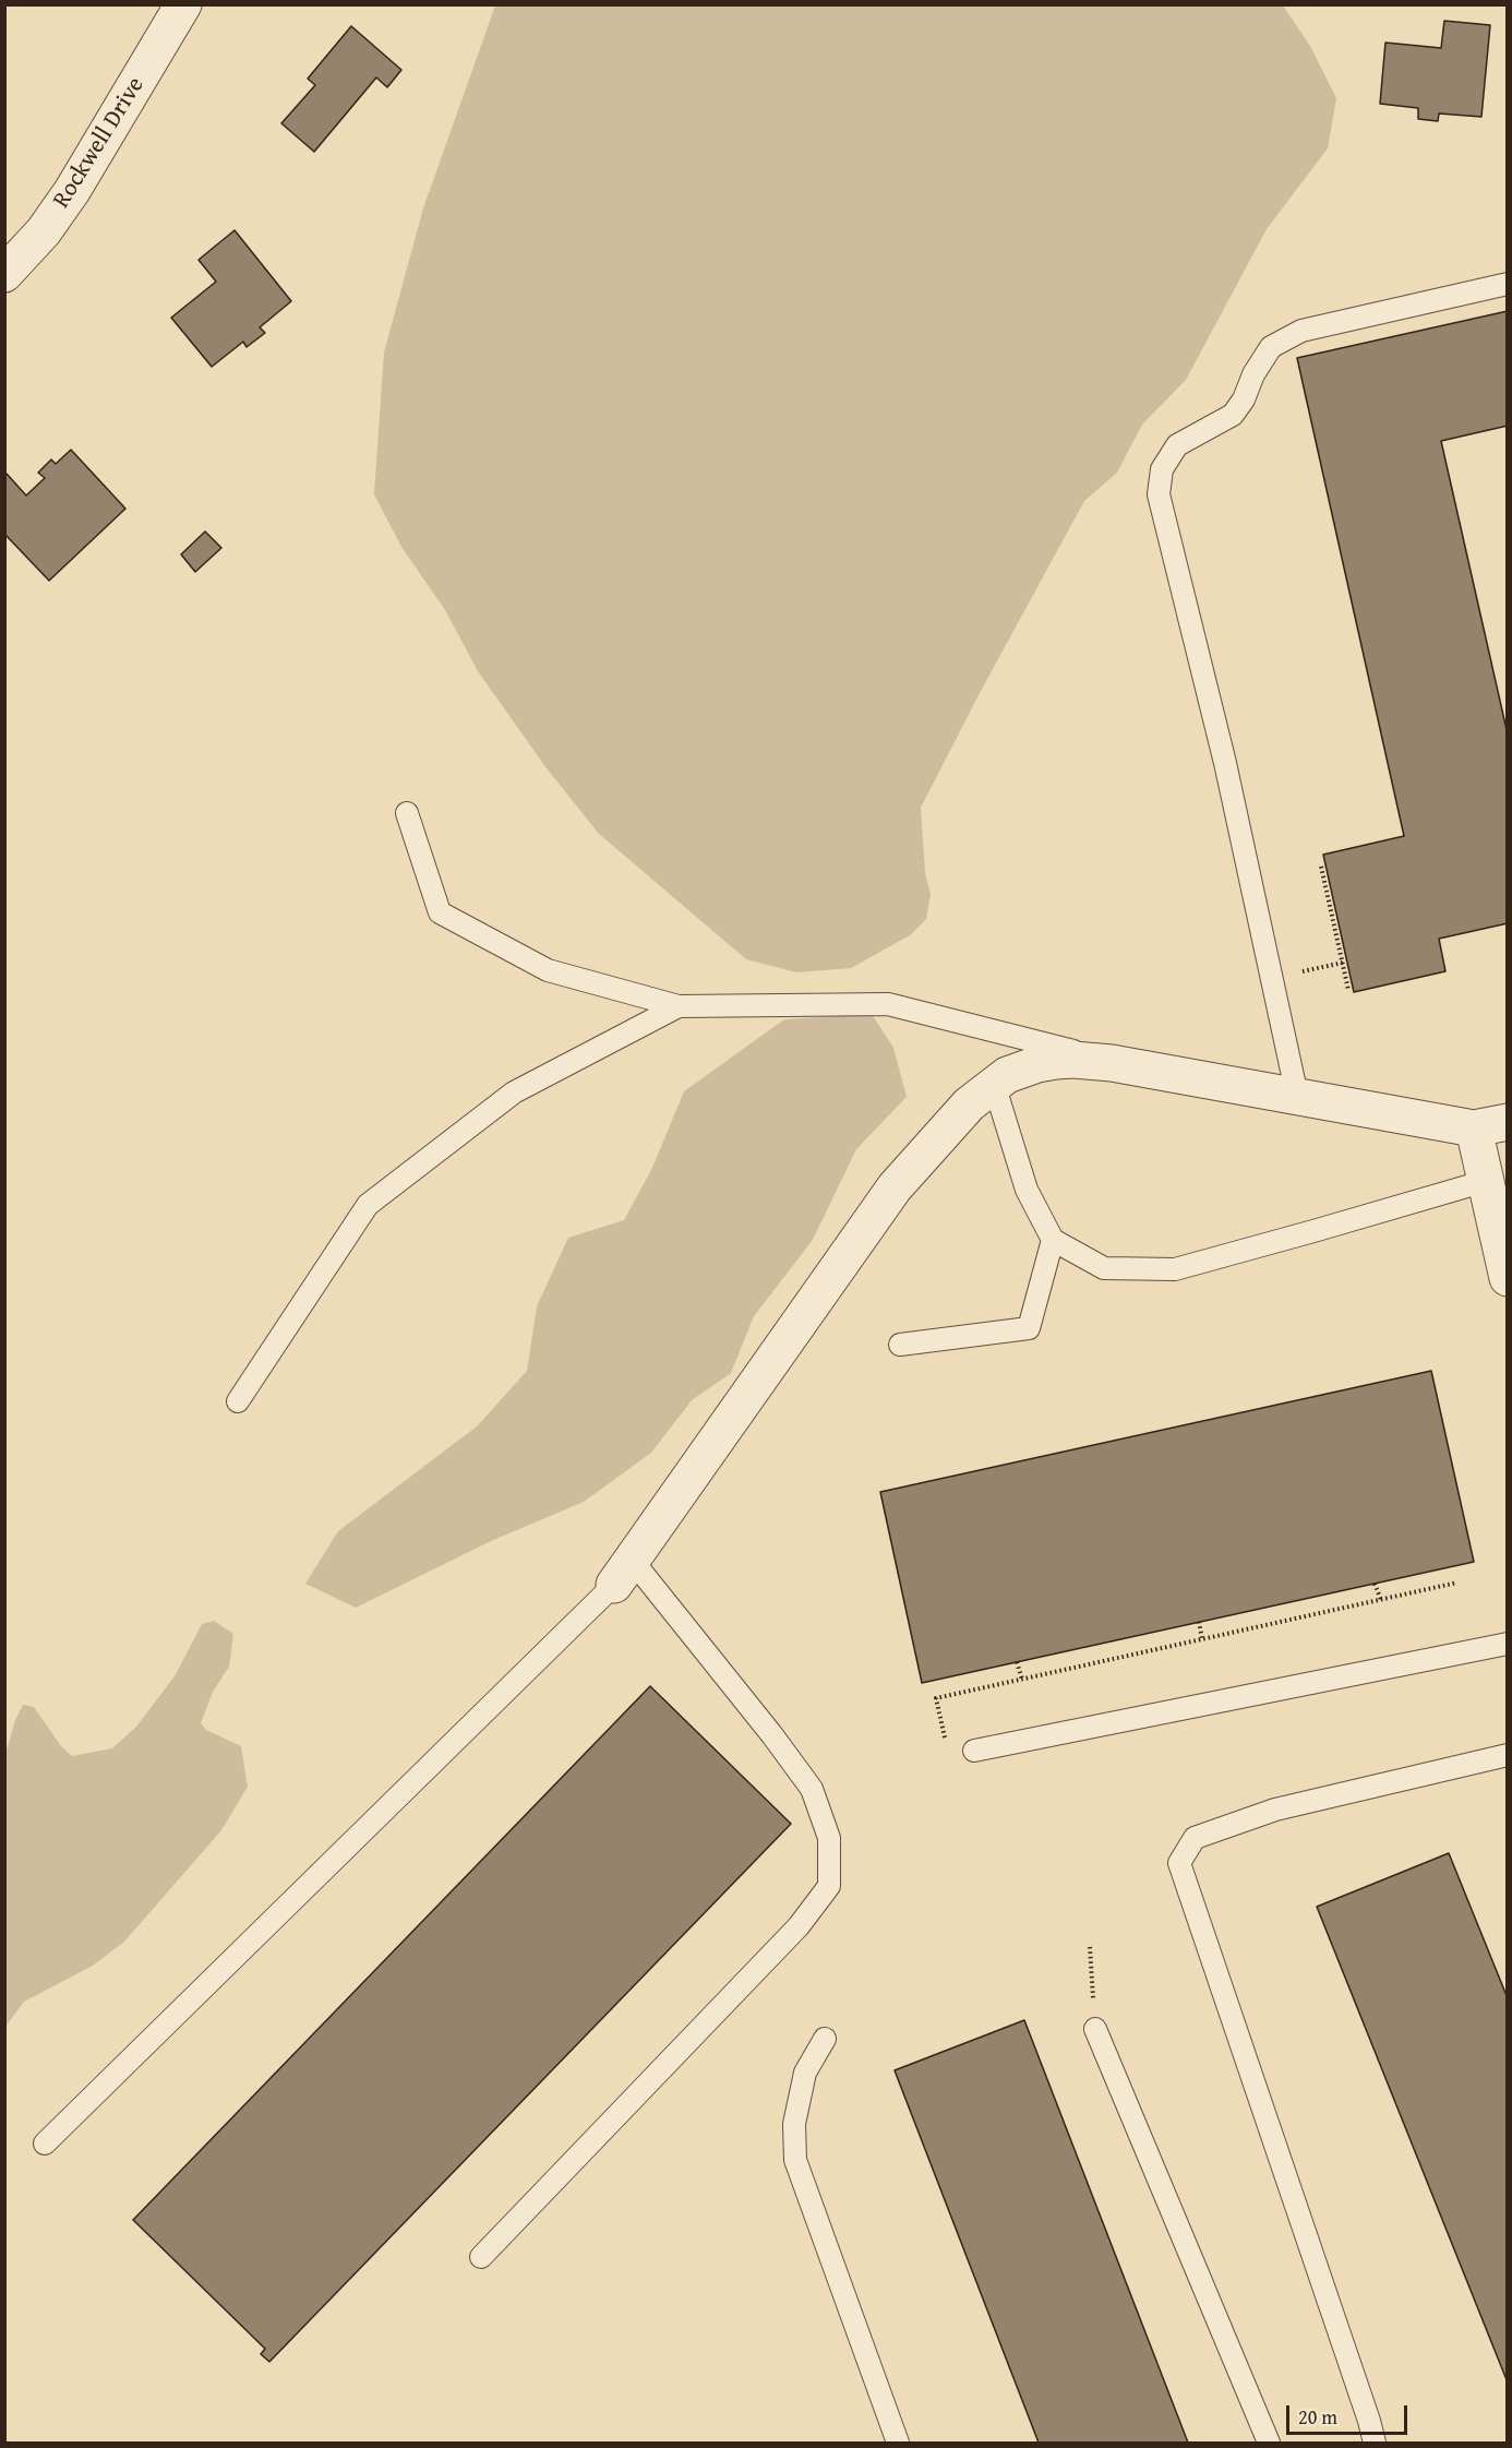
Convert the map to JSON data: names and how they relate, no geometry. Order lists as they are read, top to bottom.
{
  "streets": {
    "street": ["Rockwell Drive"]
  },
  "scale_bar": "20 m"
}
